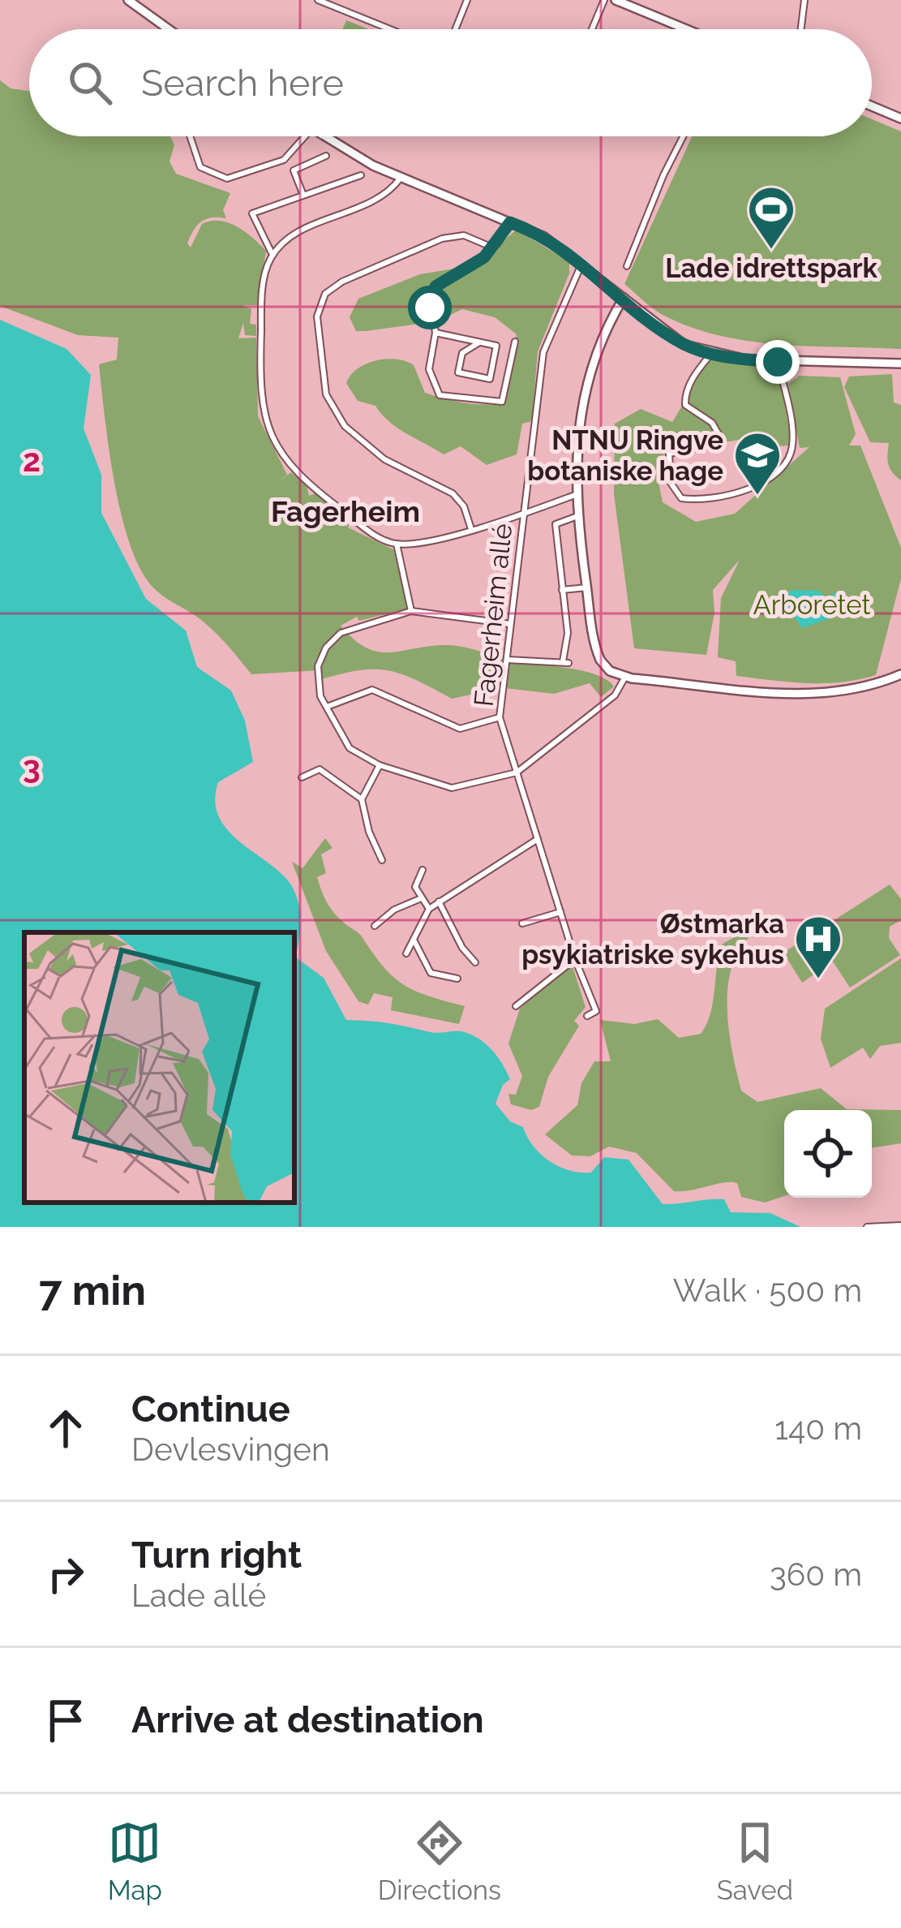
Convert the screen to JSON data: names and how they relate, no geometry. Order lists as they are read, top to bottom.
{
  "streets": {
    "street": ["Fagerheim allé"]
  },
  "districts": ["Fagerheim"],
  "parks": ["Arboretet"],
  "places": {
    "sports": ["Lade idrettspark"],
    "school or university": ["NTNU Ringve botaniske hage"],
    "hospital": ["Østmarka psykiatriske sykehus"]
  },
  "page": {
    "search": "Search here",
    "heading": ["7 min", "Walk · 500 m"],
    "list": [
      ["Continue", "Devlesvingen", "140 m"],
      ["Turn right", "Lade allé", "360 m"],
      "Arrive at destination"
    ],
    "nav": ["Map", "Directions", "Saved"]
  },
  "grid": {
    "rows": ["2", "3"]
  }
}
